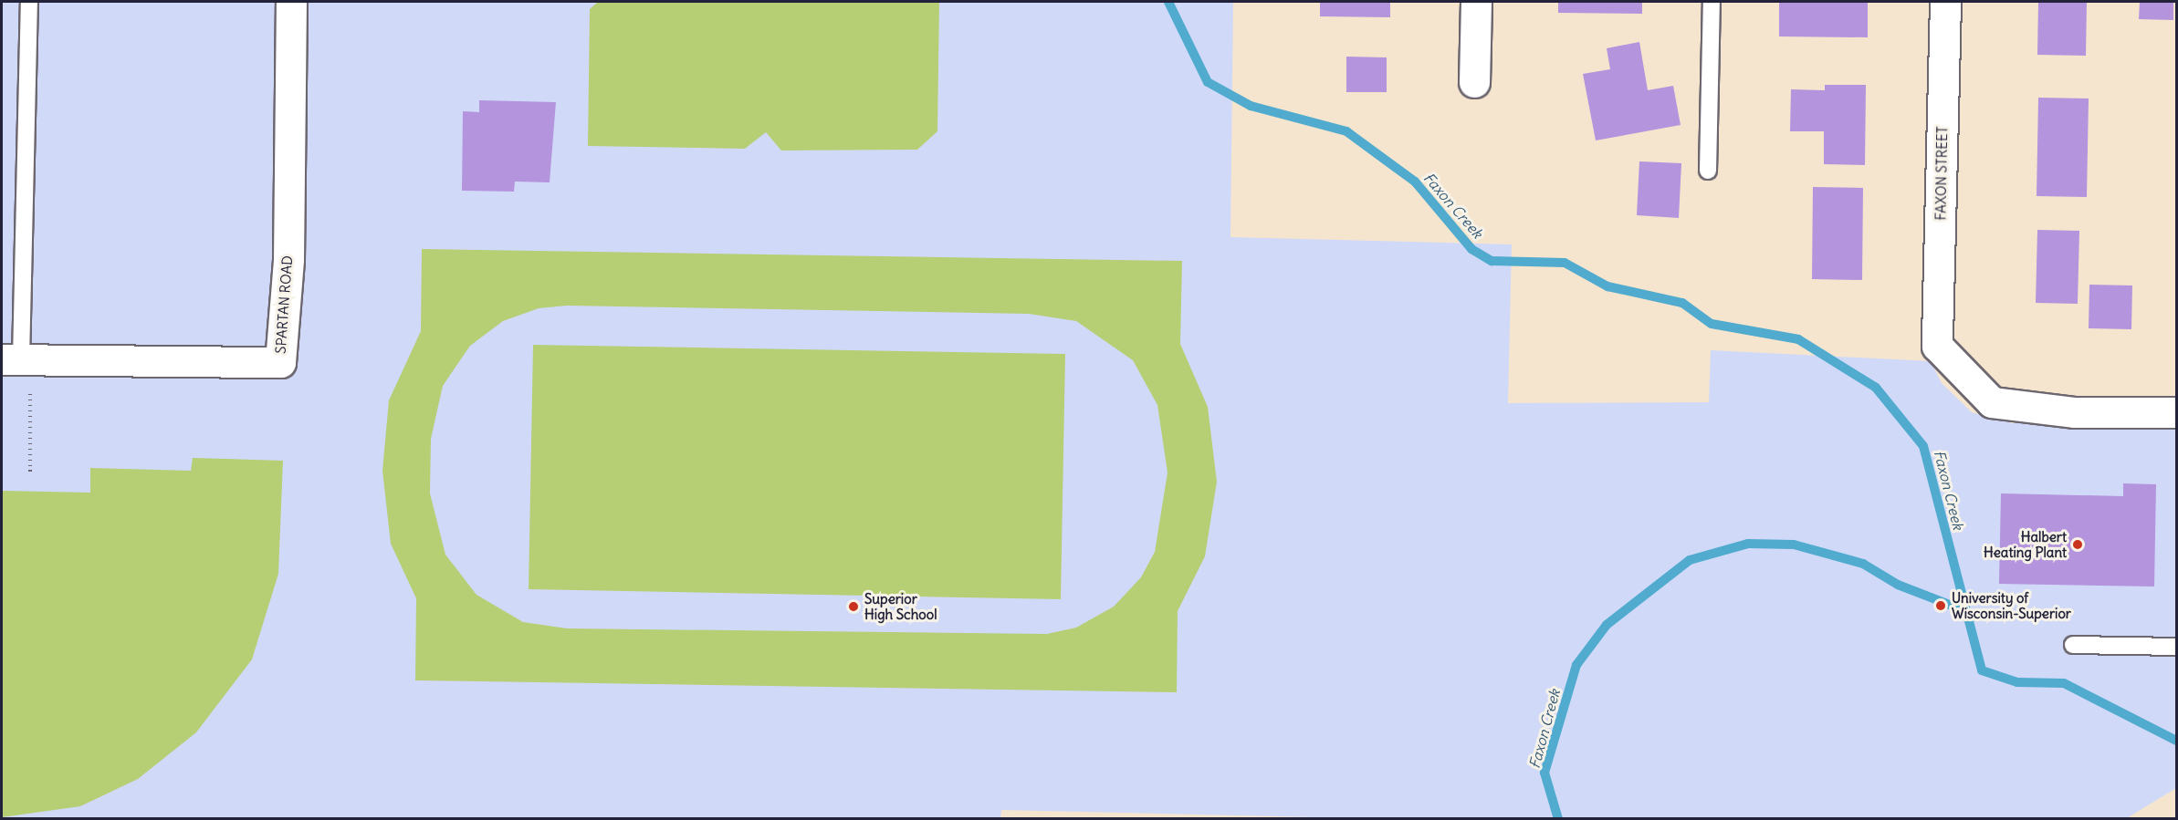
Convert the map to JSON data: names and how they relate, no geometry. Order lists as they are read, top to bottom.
{
  "streets": {
    "street": ["FAXON STREET", "SPARTAN ROAD"]
  },
  "water": ["Faxon Creek"],
  "places": ["Halbert Heating Plant", "University of Wisconsin-Superior", "Superior High School"]
}
